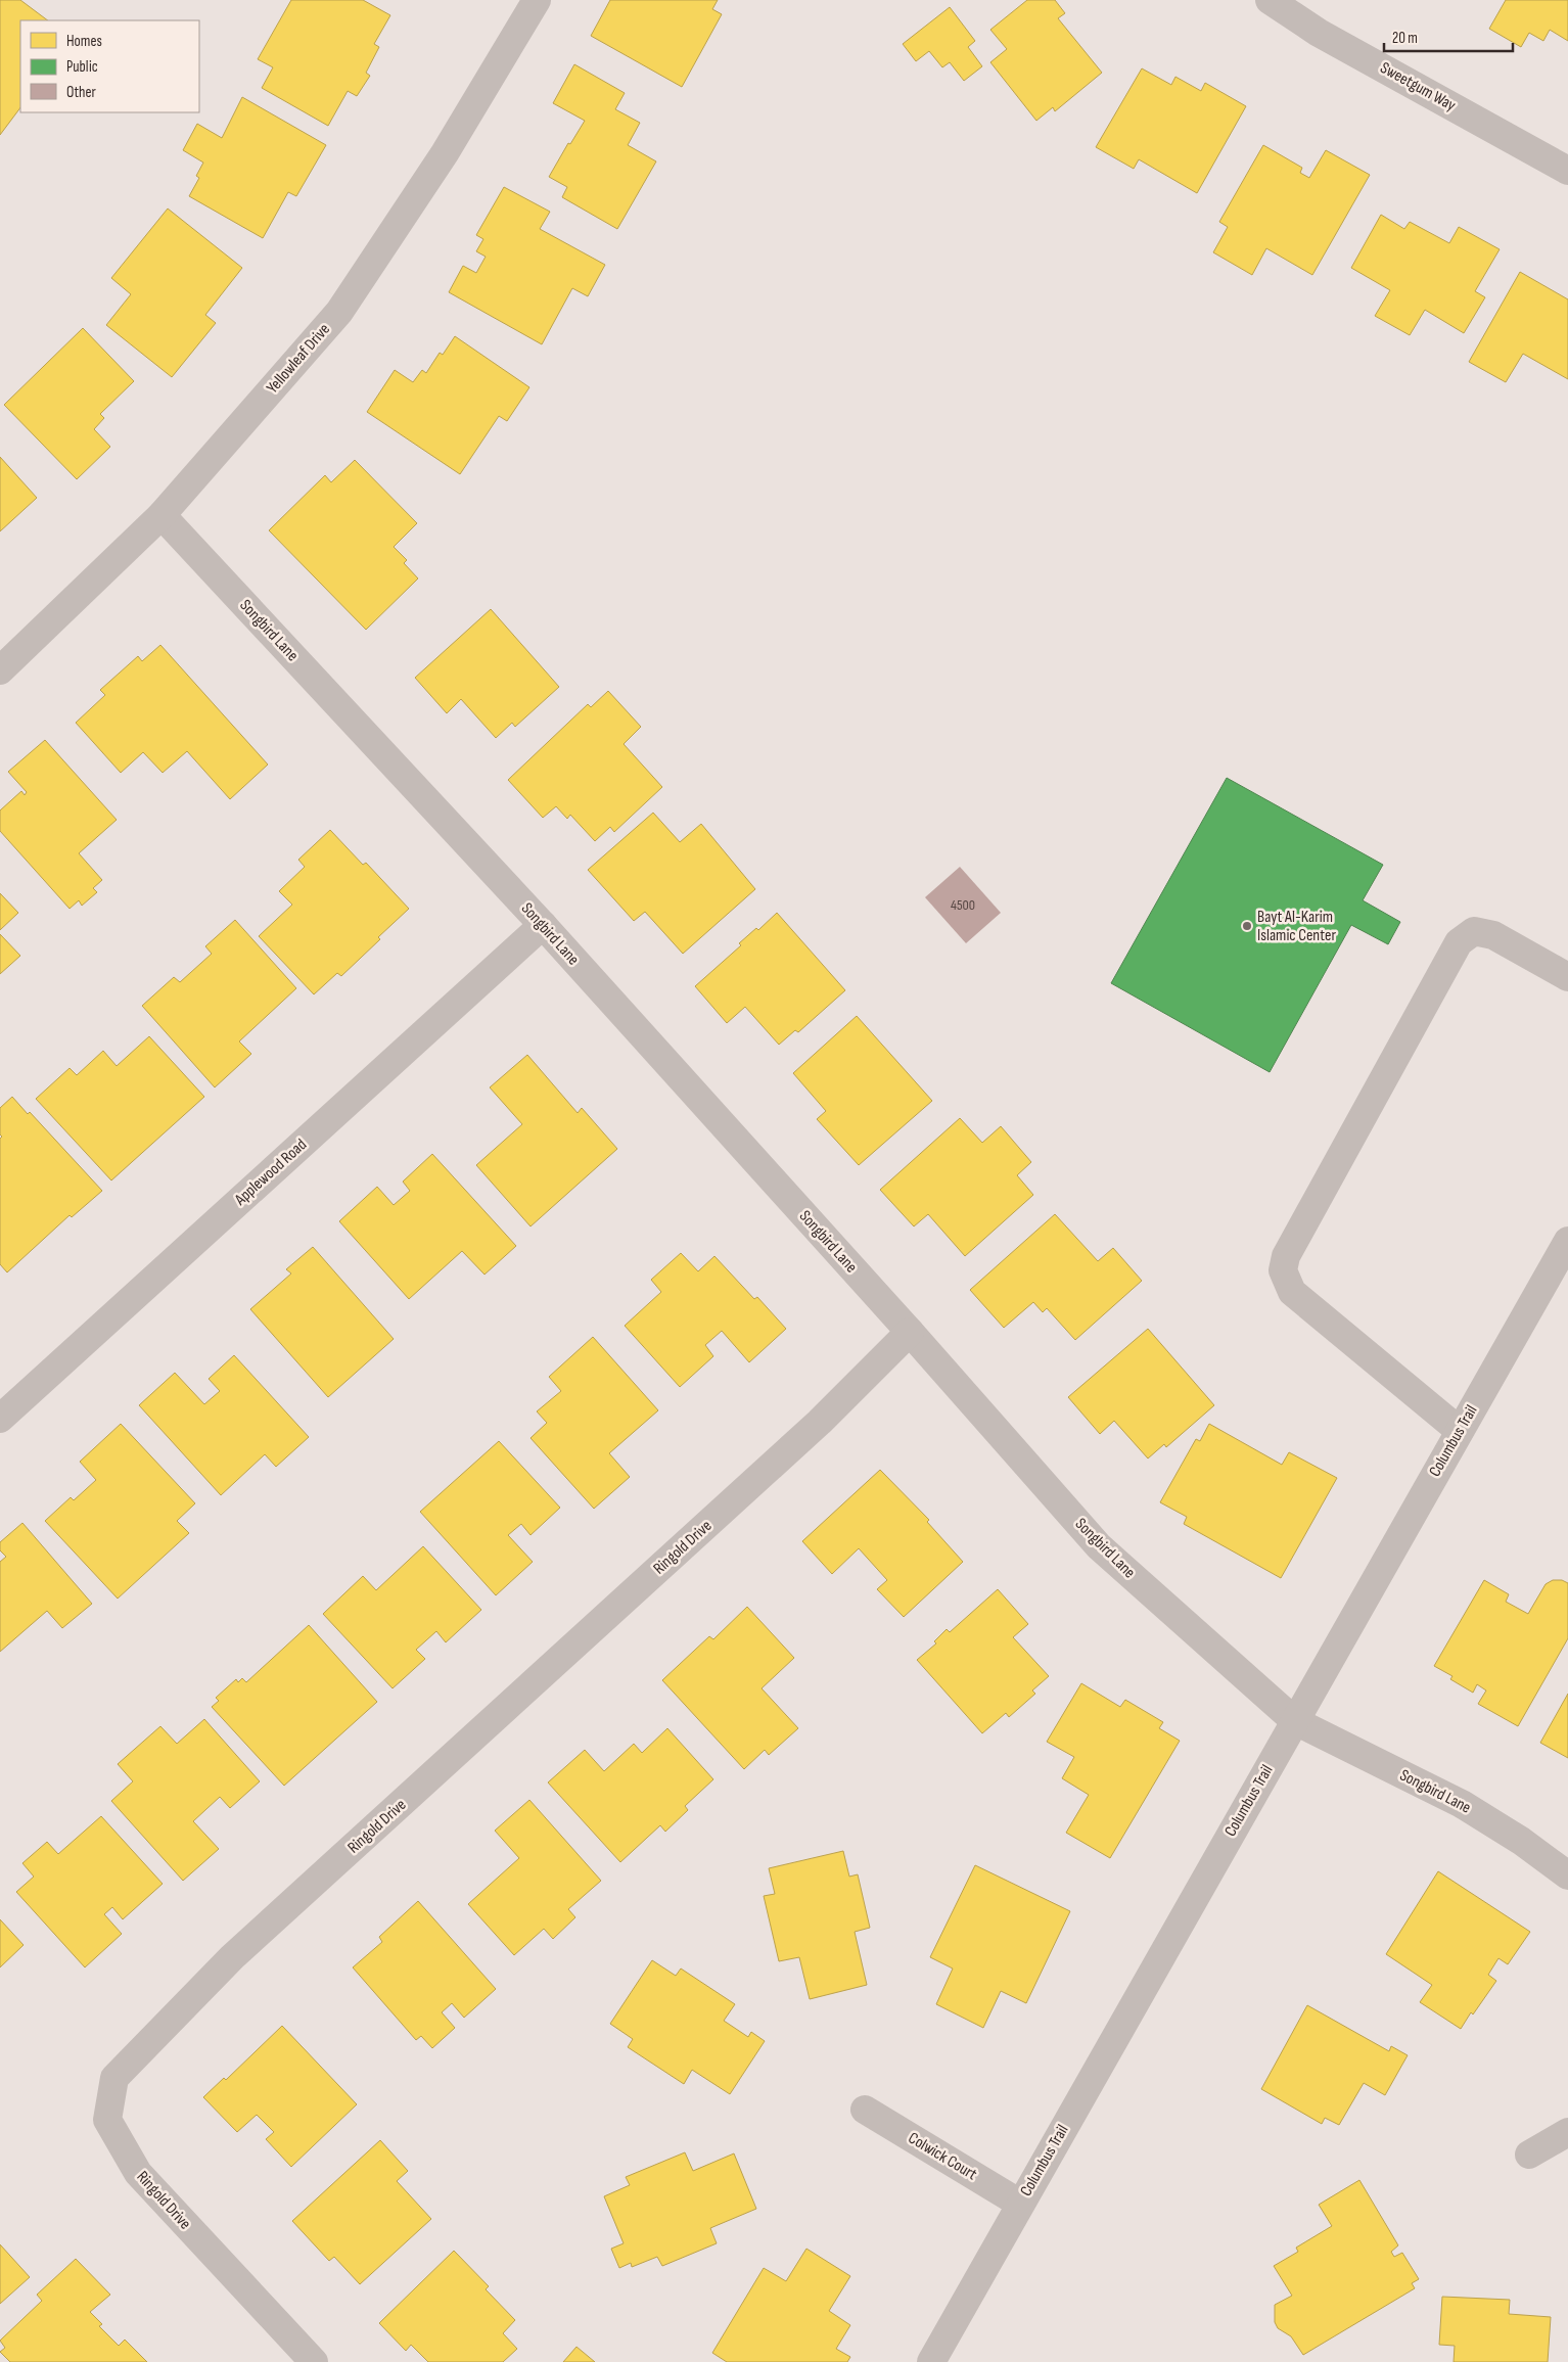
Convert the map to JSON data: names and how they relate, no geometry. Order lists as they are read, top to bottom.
{
  "streets": {
    "street": [
      "Sweetgum Way",
      "Yellowleaf Drive",
      "Songbird Lane",
      "Applewood Road",
      "Columbus Trail",
      "Ringold Drive",
      "Colwick Court"
    ]
  },
  "crossings": [
    ["Yellowleaf Drive", "Songbird Lane"],
    ["Songbird Lane", "Applewood Road"],
    ["Songbird Lane", "Columbus Trail"],
    ["Songbird Lane", "Ringold Drive"],
    ["Columbus Trail", "Colwick Court"]
  ],
  "places": ["Bayt Al-Karim Islamic Center"],
  "house_numbers": ["4500"],
  "legend": ["Homes", "Public", "Other"],
  "scale_bar": "20 m"
}
